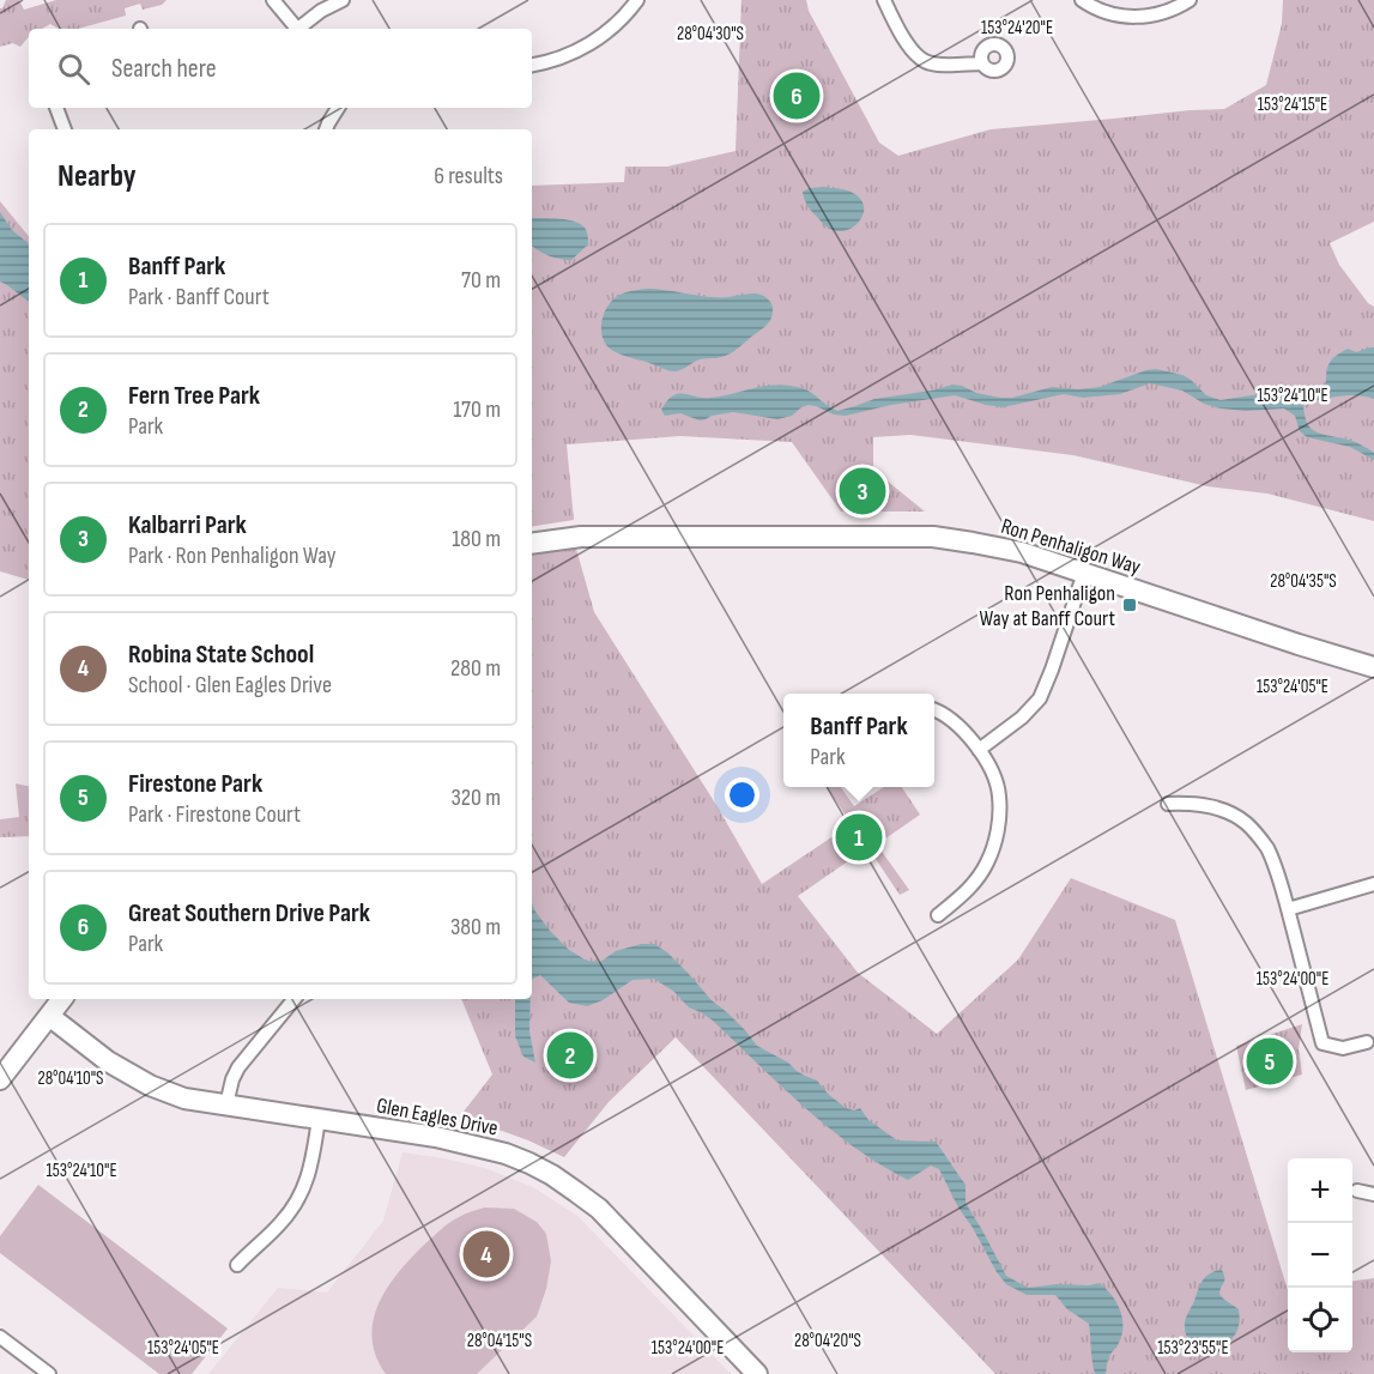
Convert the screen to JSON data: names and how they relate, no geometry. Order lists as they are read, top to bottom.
{
  "streets": {
    "street": ["Ron Penhaligon Way", "Glen Eagles Drive"]
  },
  "places": {
    "transit": ["Ron Penhaligon Way at Banff Court"]
  },
  "page": {
    "search": "Search here",
    "pins": [
      "6",
      "3",
      "1",
      "2",
      "5",
      "4"
    ],
    "heading": ["Nearby", "6 results"],
    "list": [
      {
        "mark": "1",
        "name": "Banff Park",
        "note": "Park · Banff Court",
        "value": "70 m"
      },
      {
        "mark": "2",
        "name": "Fern Tree Park",
        "note": "Park",
        "value": "170 m"
      },
      {
        "mark": "3",
        "name": "Kalbarri Park",
        "note": "Park · Ron Penhaligon Way",
        "value": "180 m"
      },
      {
        "mark": "4",
        "name": "Robina State School",
        "note": "School · Glen Eagles Drive",
        "value": "280 m"
      },
      {
        "mark": "5",
        "name": "Firestone Park",
        "note": "Park · Firestone Court",
        "value": "320 m"
      },
      {
        "mark": "6",
        "name": "Great Southern Drive Park",
        "note": "Park",
        "value": "380 m"
      }
    ],
    "popup": ["Banff Park", "Park"],
    "map_buttons": ["+", "−"]
  },
  "coordinates": [
    "153°24'20\"E",
    "28°04'30\"S",
    "153°24'15\"E",
    "153°24'10\"E",
    "28°04'35\"S",
    "153°24'05\"E",
    "153°24'00\"E",
    "28°04'10\"S",
    "28°04'15\"S",
    "28°04'20\"S",
    "153°23'55\"E"
  ]
}
